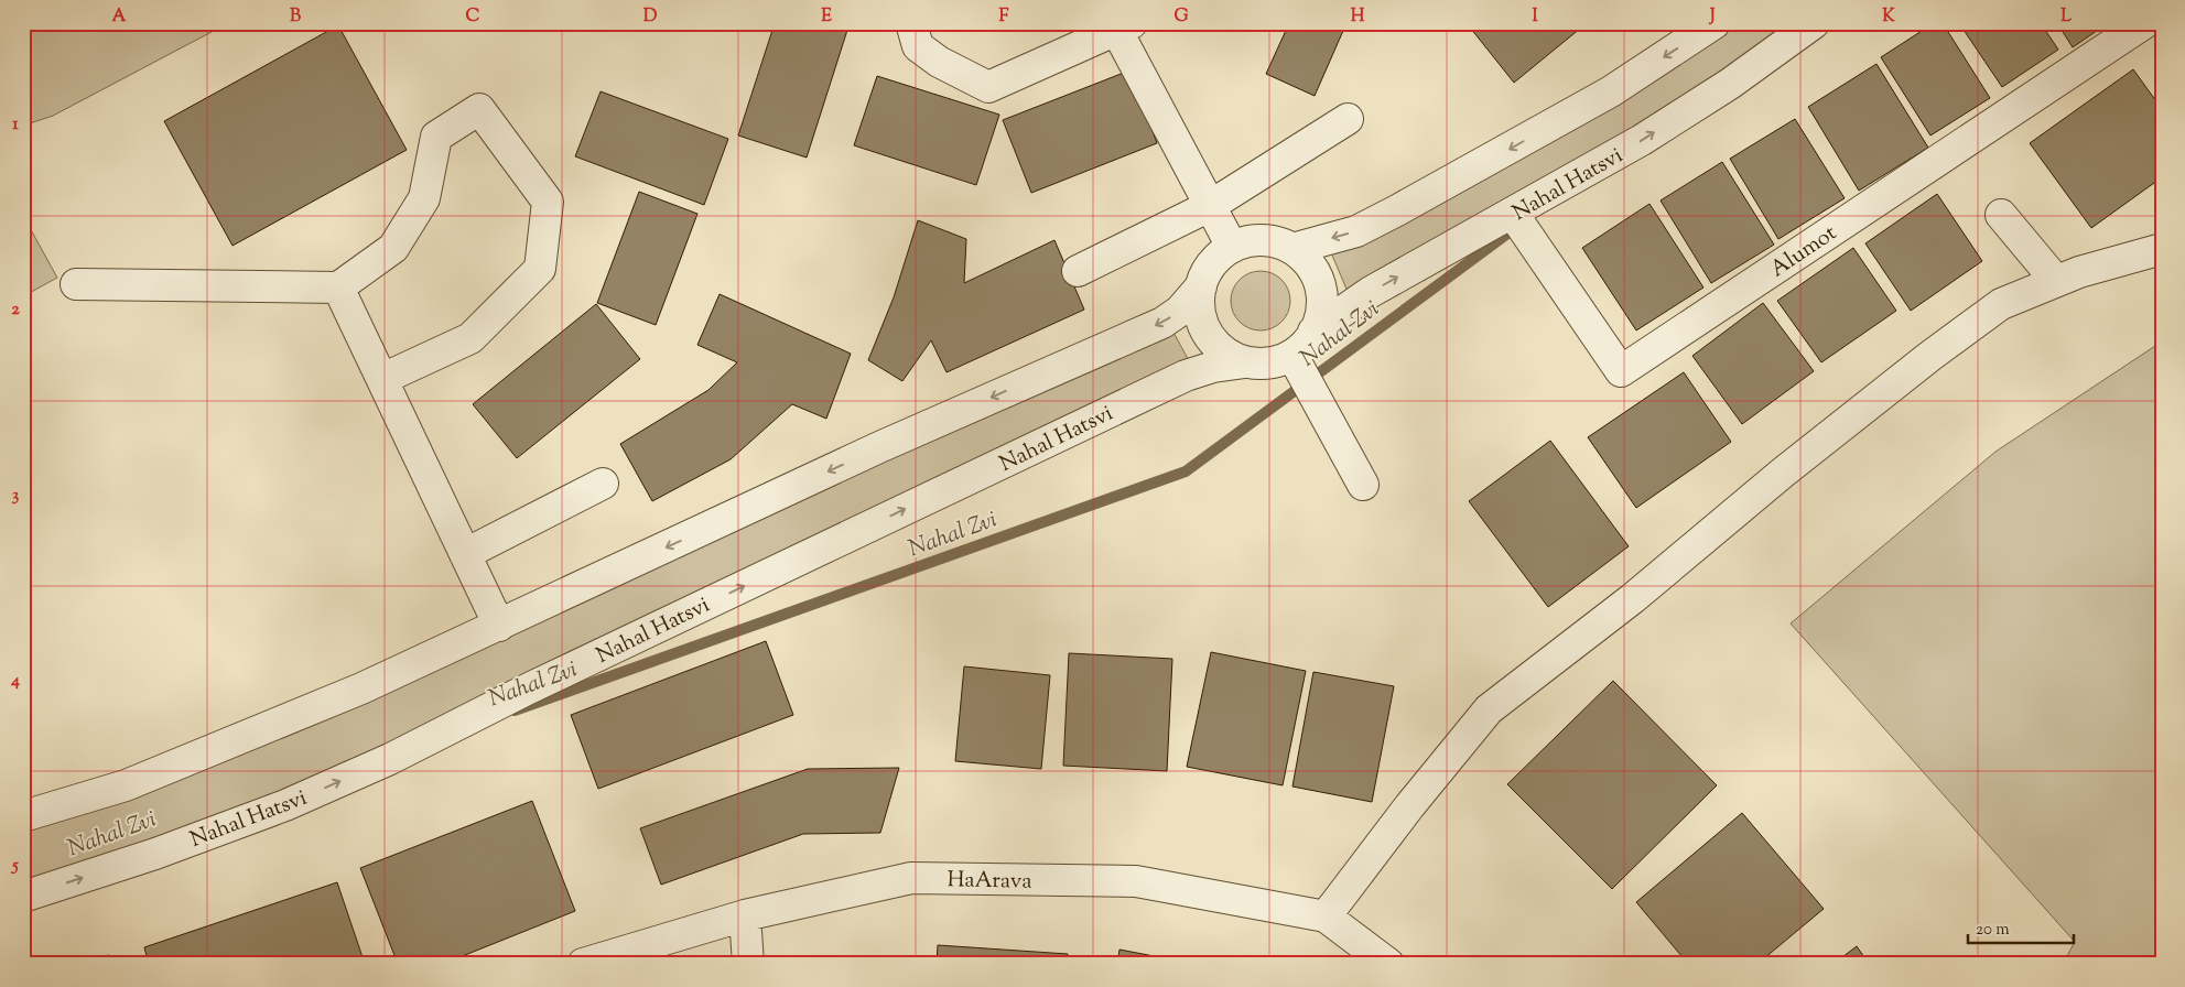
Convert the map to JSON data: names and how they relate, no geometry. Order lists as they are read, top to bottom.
{
  "streets": {
    "street": ["Nahal Hatsvi", "Alumot", "HaArava"]
  },
  "crossings": [
    ["Nahal Hatsvi", "Alumot"]
  ],
  "water": ["Nahal Zvi"],
  "scale_bar": "20 m",
  "grid": {
    "columns": [
      "A",
      "B",
      "C",
      "D",
      "E",
      "F",
      "G",
      "H",
      "I",
      "J",
      "K",
      "L"
    ],
    "rows": [
      "1",
      "2",
      "3",
      "4",
      "5"
    ]
  }
}
